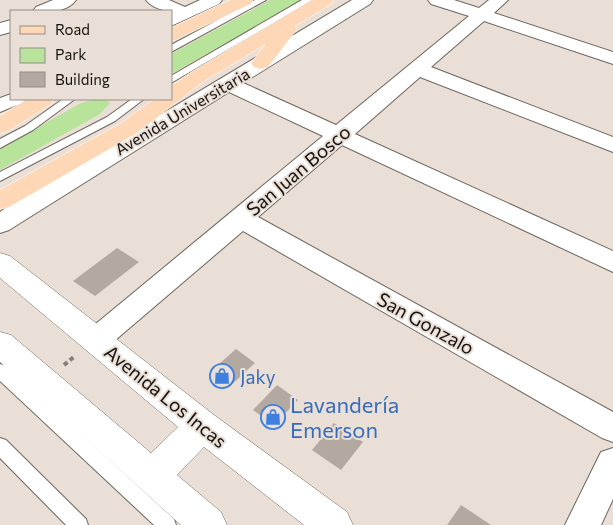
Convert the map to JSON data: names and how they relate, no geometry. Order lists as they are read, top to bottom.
{
  "streets": {
    "main road": ["Avenida Universitaria", "Avenida Los Incas"],
    "street": ["San Juan Bosco", "San Gonzalo"]
  },
  "crossings": [
    ["San Juan Bosco", "San Gonzalo"],
    ["San Juan Bosco", "Avenida Los Incas"]
  ],
  "places": {
    "shop": ["Jaky", "Lavandería Emerson"]
  },
  "legend": ["Road", "Park", "Building"]
}
